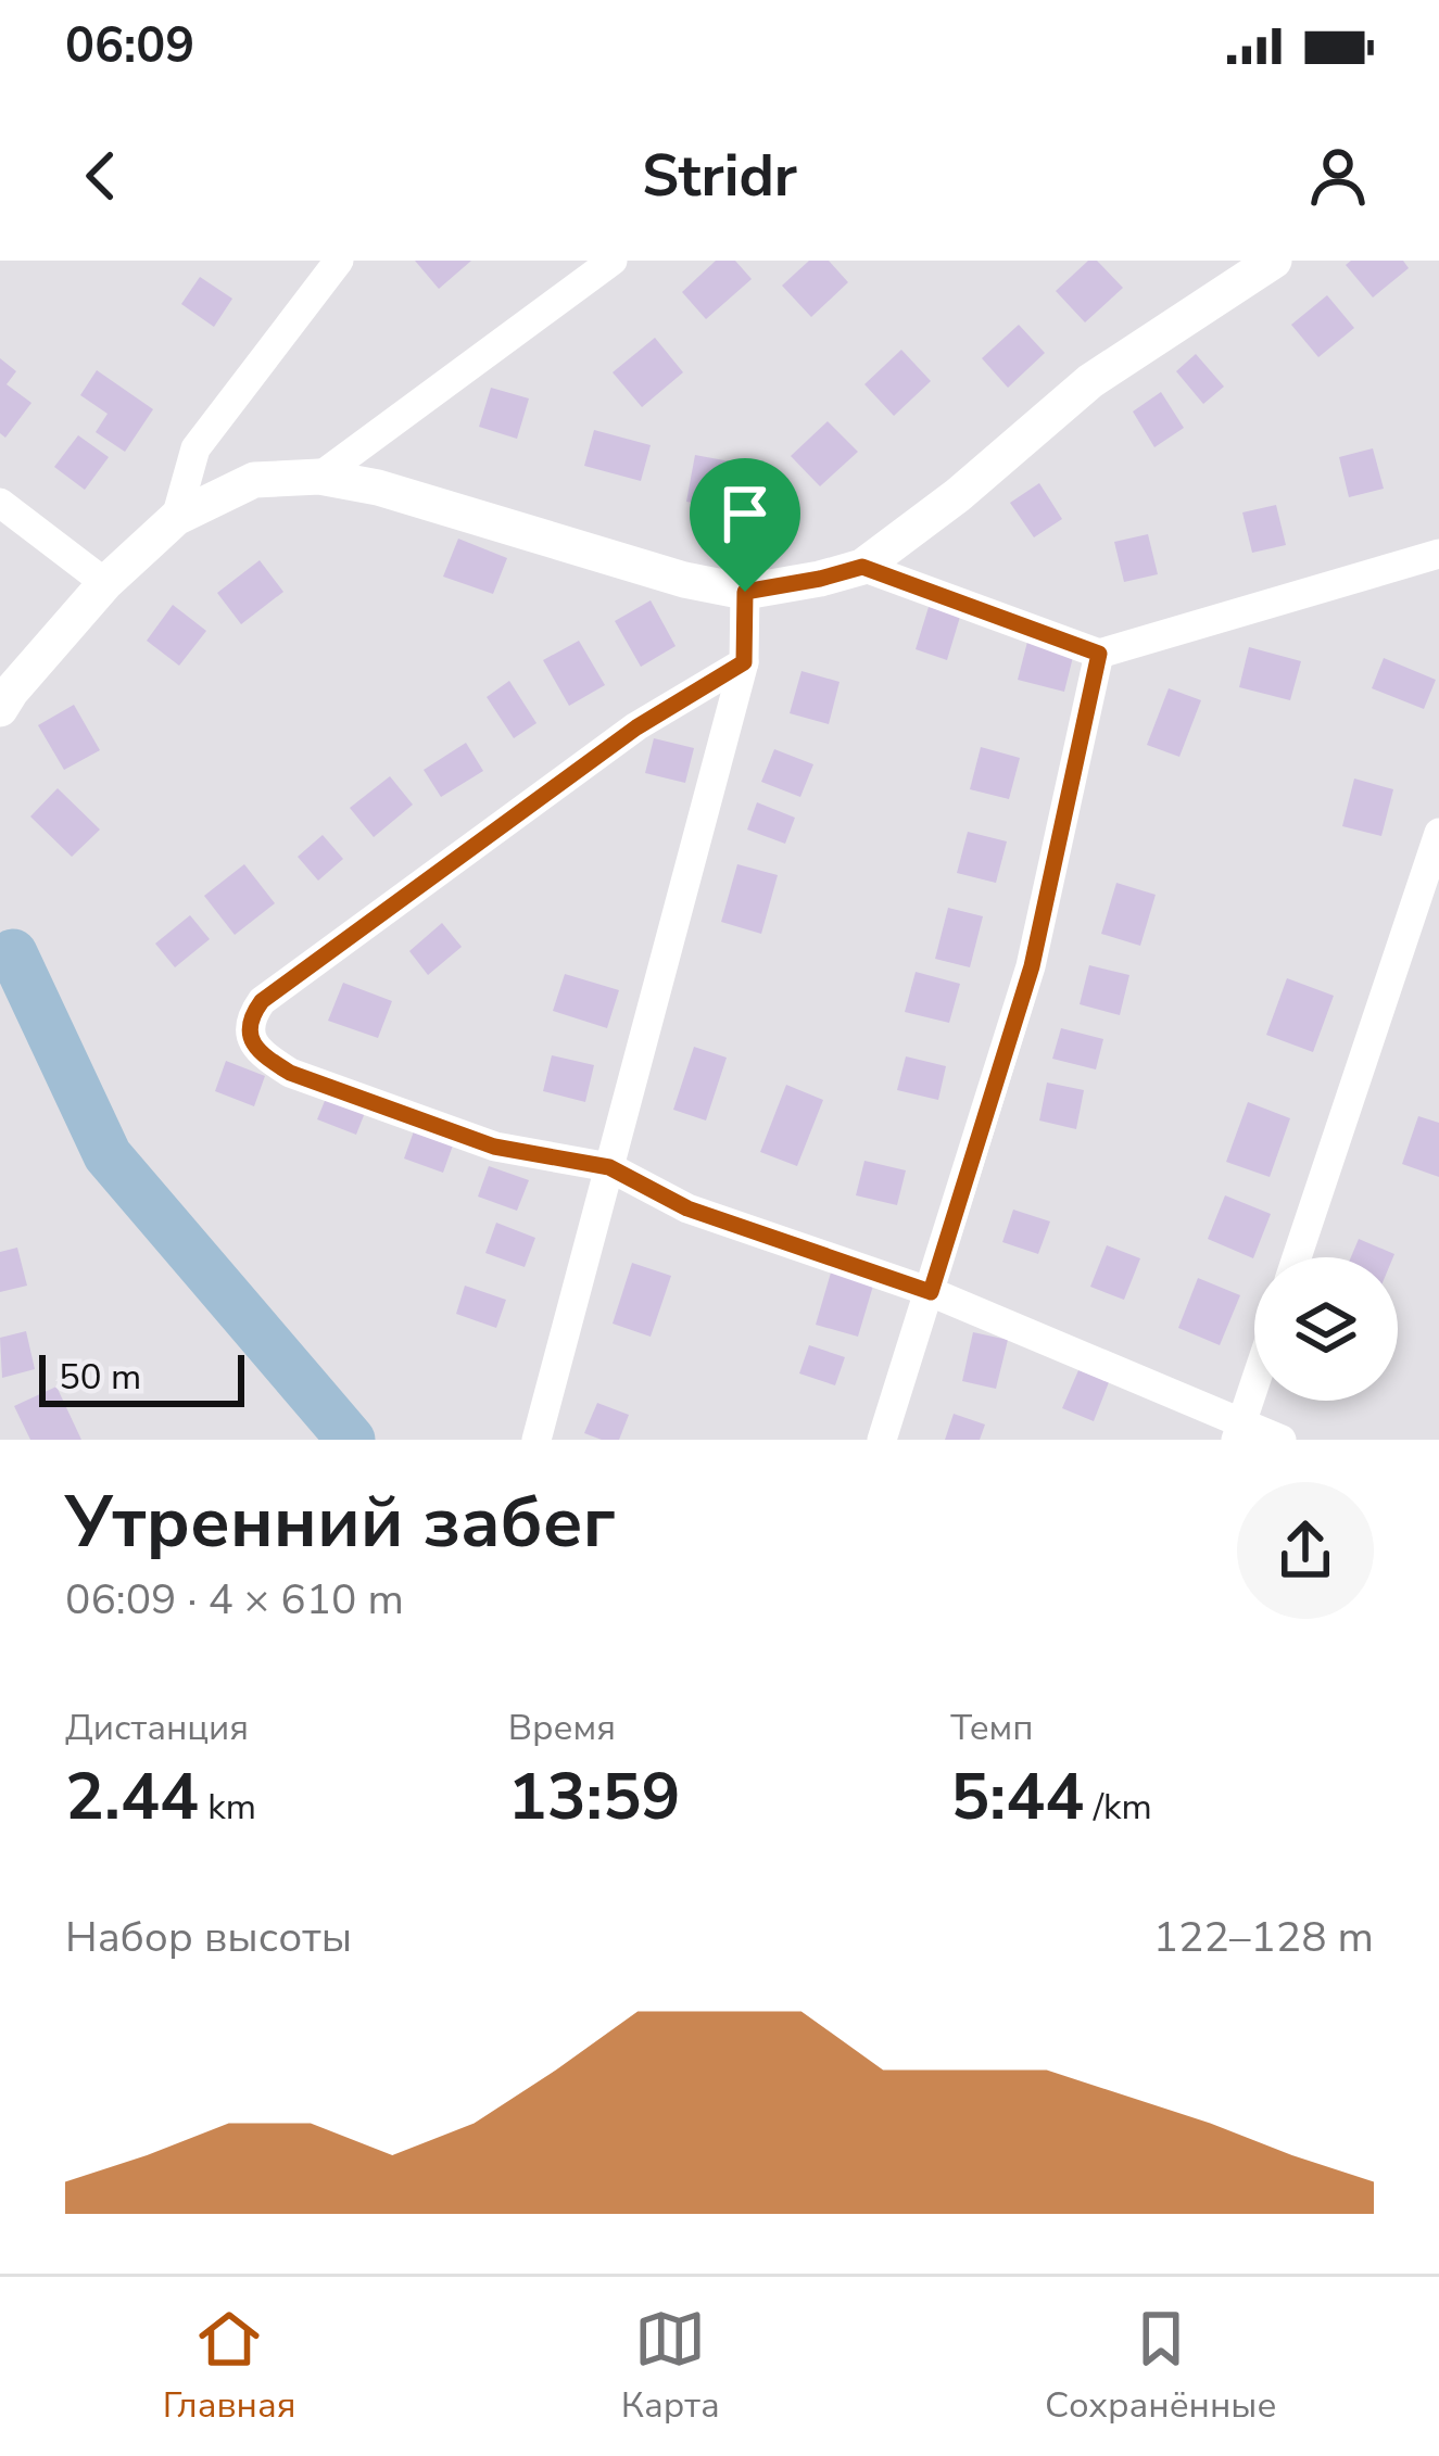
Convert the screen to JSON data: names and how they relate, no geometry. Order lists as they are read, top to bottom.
{
  "scale_bar": "50 m",
  "page": {
    "status": "06:09",
    "header": "Stridr",
    "scale": "50 m",
    "heading": ["Утренний забег", "06:09 · 4 × 610 m"],
    "stats": [
      ["Дистанция", "2.44 km"],
      ["Время", "13:59"],
      ["Темп", "5:44 /km"]
    ],
    "chart": ["Набор высоты", "122–128 m"],
    "tabs": ["Главная", "Карта", "Сохранённые"]
  }
}
